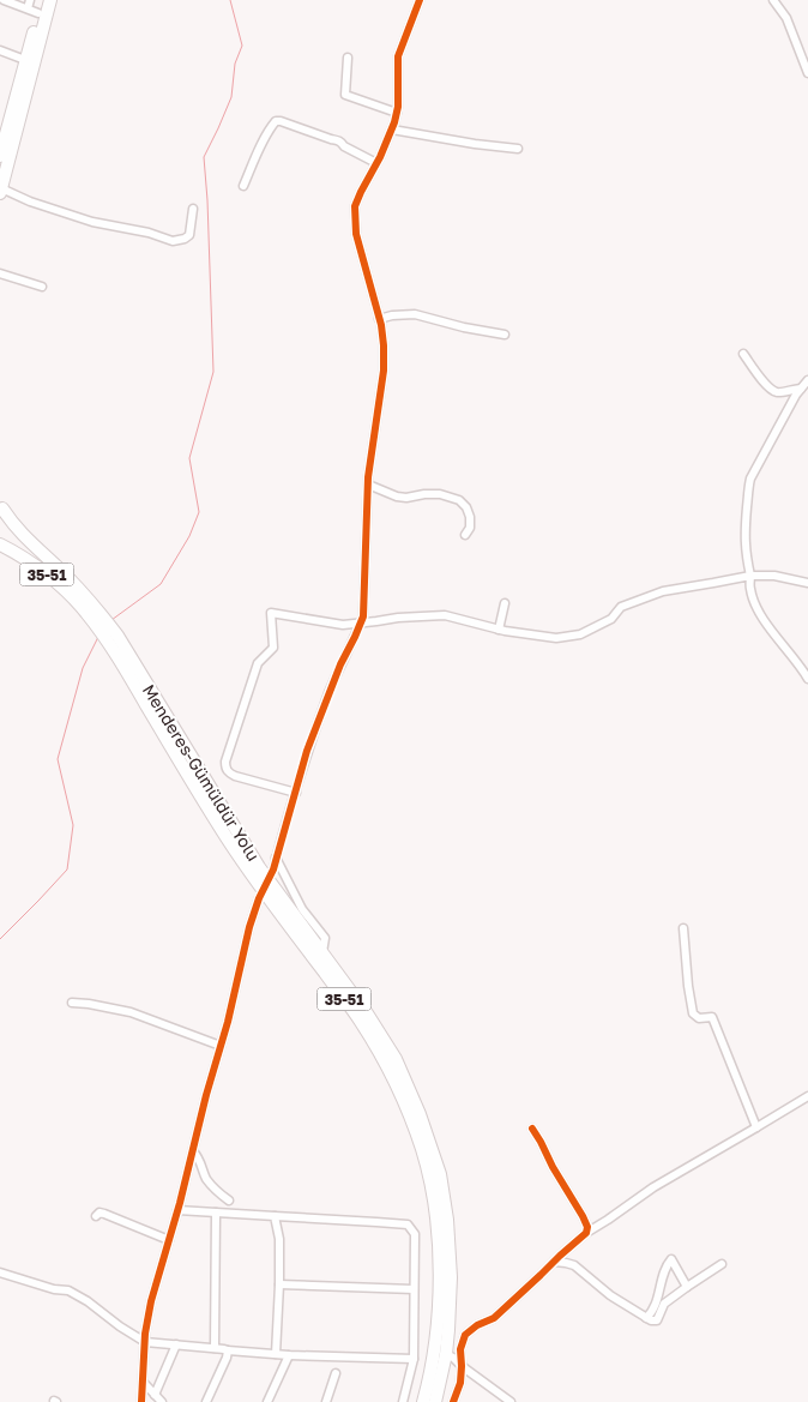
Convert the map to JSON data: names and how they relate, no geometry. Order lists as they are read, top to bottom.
{
  "streets": {
    "main road": ["35-51", "Menderes-Gümüldür Yolu"]
  },
  "crossings": [
    ["35-51", "Menderes-Gümüldür Yolu"]
  ]
}
